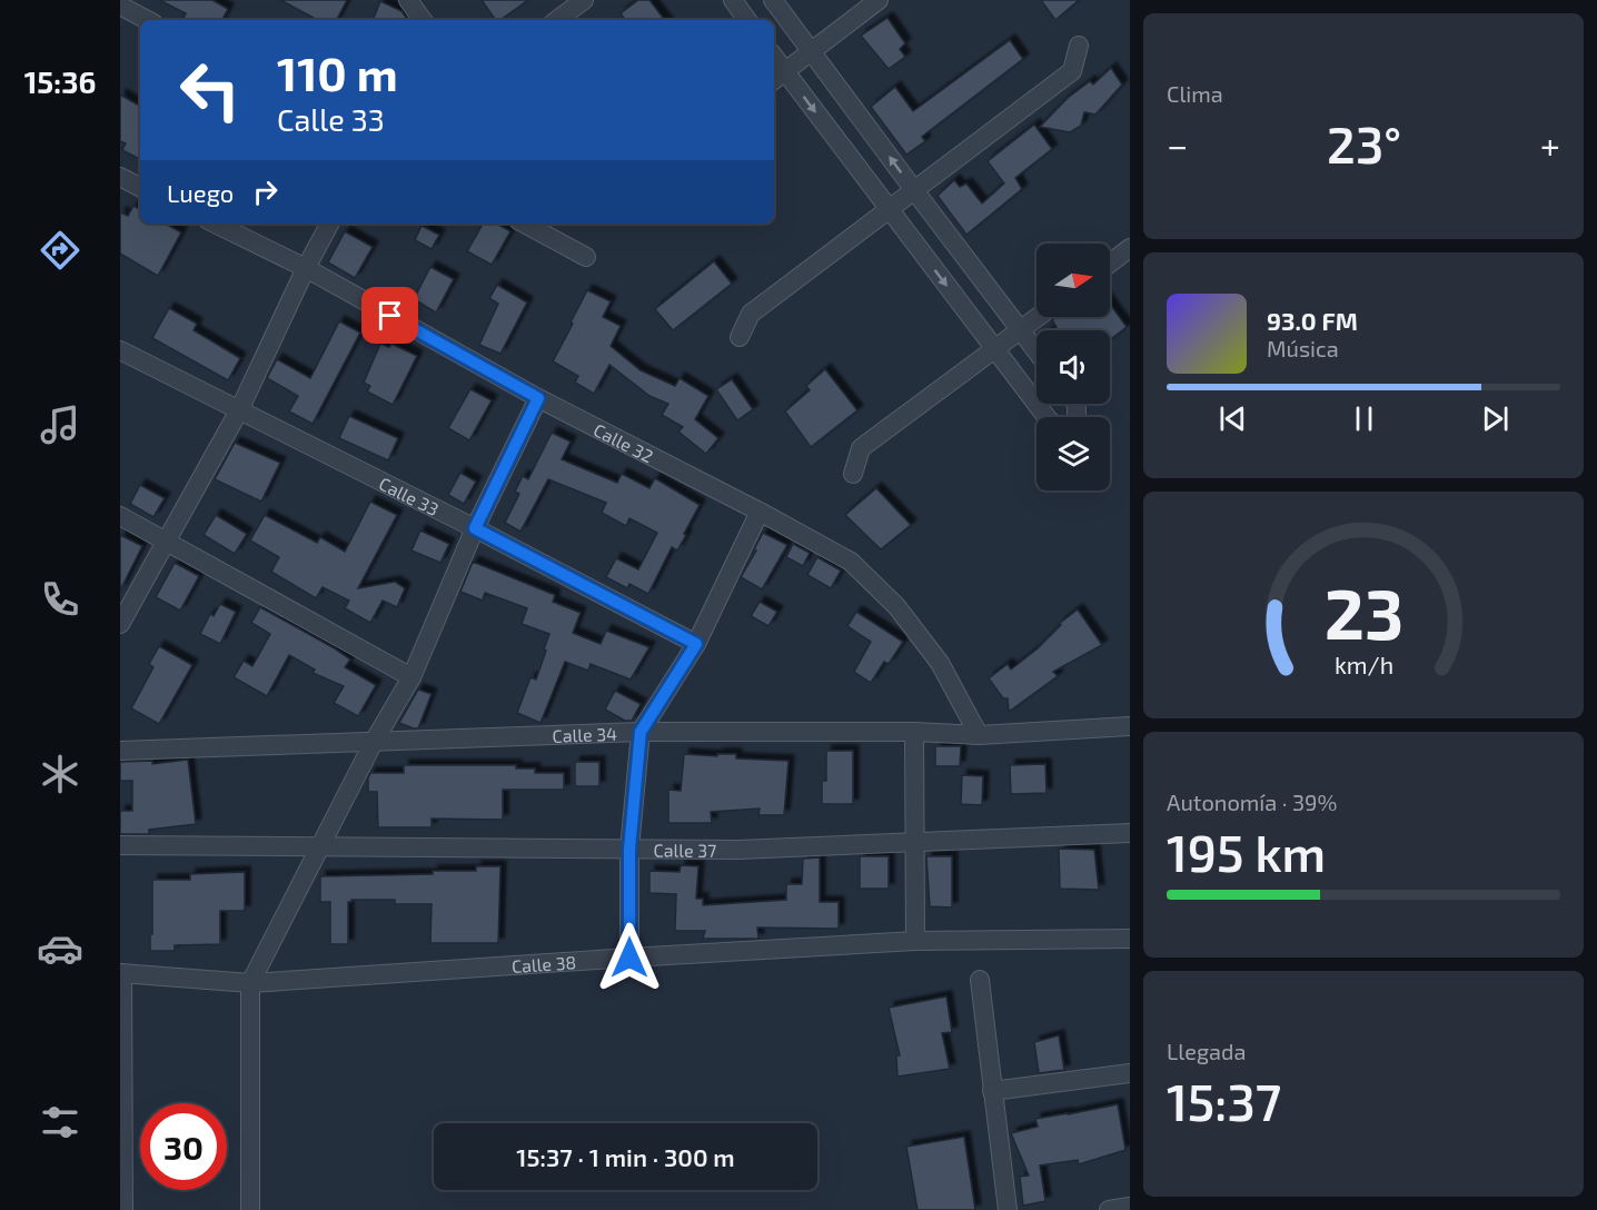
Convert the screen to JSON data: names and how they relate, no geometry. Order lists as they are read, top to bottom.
{
  "streets": {
    "street": [
      "Calle 32",
      "Calle 33",
      "Calle 34",
      "Calle 37",
      "Calle 38"
    ]
  },
  "crossings": [
    ["Calle 32", "Calle 34"]
  ],
  "north": "right",
  "page": {
    "tabs": "15:36",
    "tile": [
      "Clima",
      ["Autonomía · 39%", "195 km"],
      ["Llegada", "15:37"]
    ],
    "turn": ["110 m", "Calle 33"],
    "heat": ["−", "23°", "+"],
    "then": "Luego",
    "song": ["93.0 FM", "Música"],
    "limit": "30",
    "trip": "15:37 · 1 min · 300 m",
    "gauge": ["23", "km/h"]
  }
}
